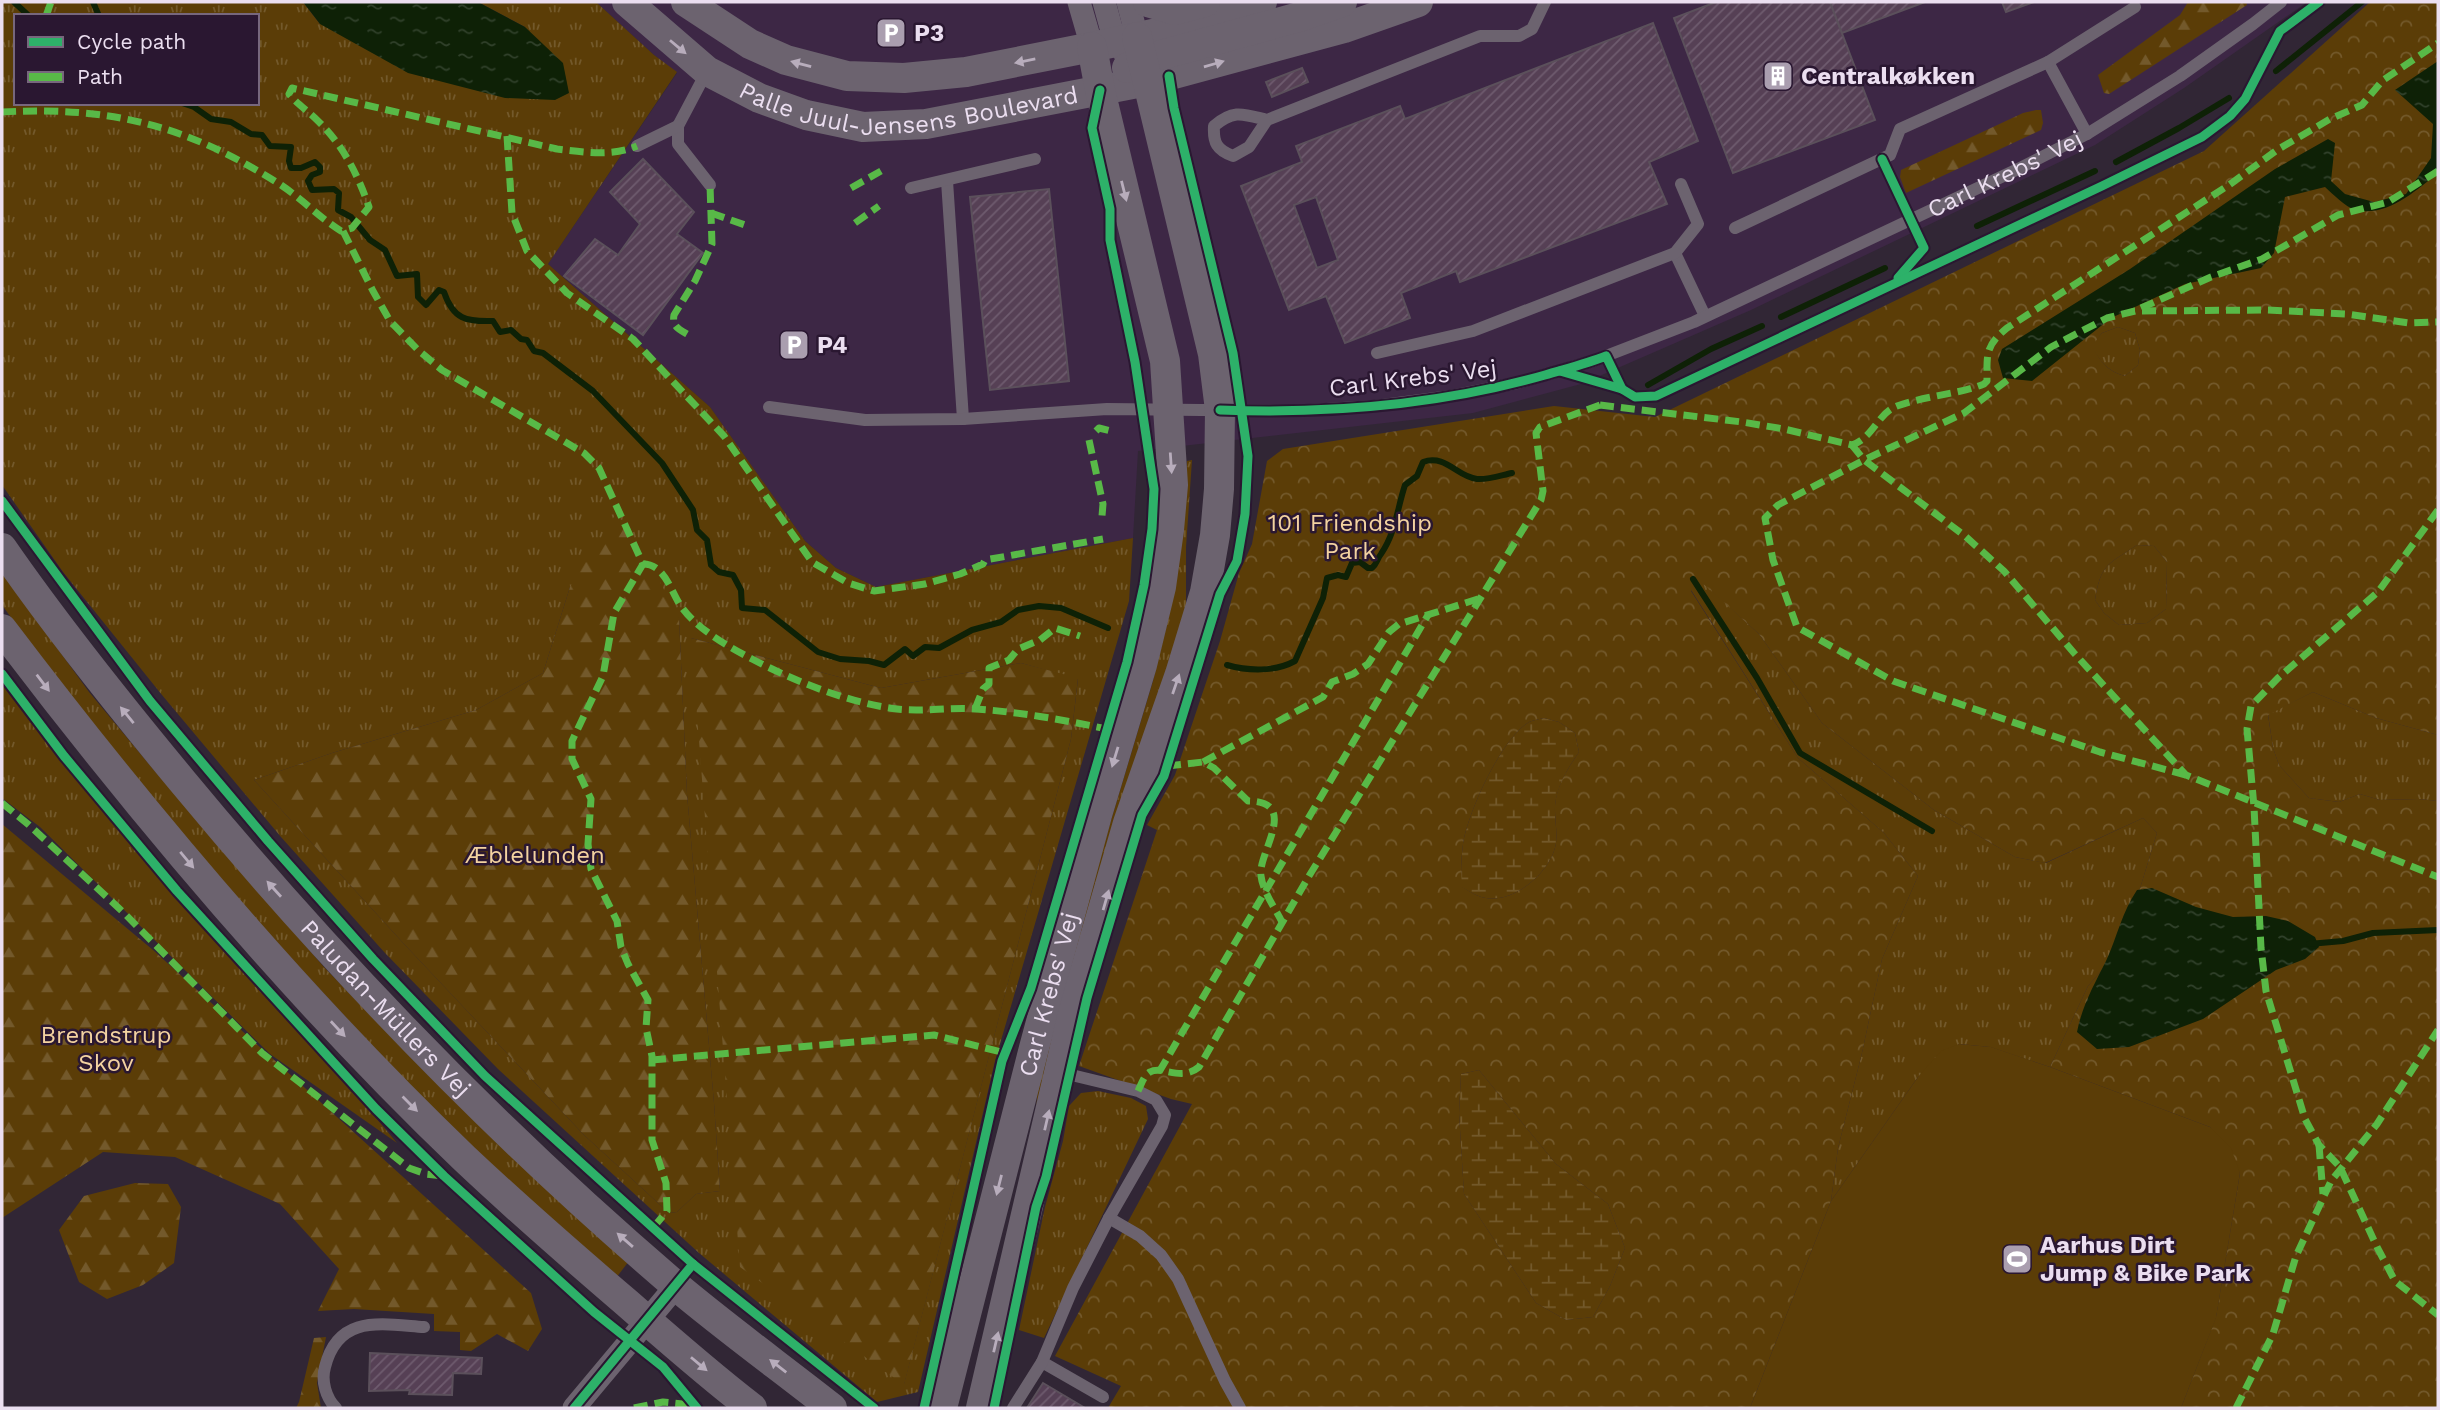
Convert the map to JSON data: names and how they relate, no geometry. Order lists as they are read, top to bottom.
{
  "streets": {
    "street": ["Palle Juul-Jensens Boulevard", "Carl Krebs' Vej", "Paludan-Müllers Vej"]
  },
  "crossings": [
    ["Palle Juul-Jensens Boulevard", "Carl Krebs' Vej"]
  ],
  "parks": ["101 Friendship Park", "Æblelunden", "Brendstrup Skov"],
  "places": {
    "parking": ["P3", "P4"],
    "building": ["Centralkøkken"],
    "sports": ["Aarhus Dirt Jump & Bike Park"]
  },
  "legend": ["Cycle path", "Path"]
}
